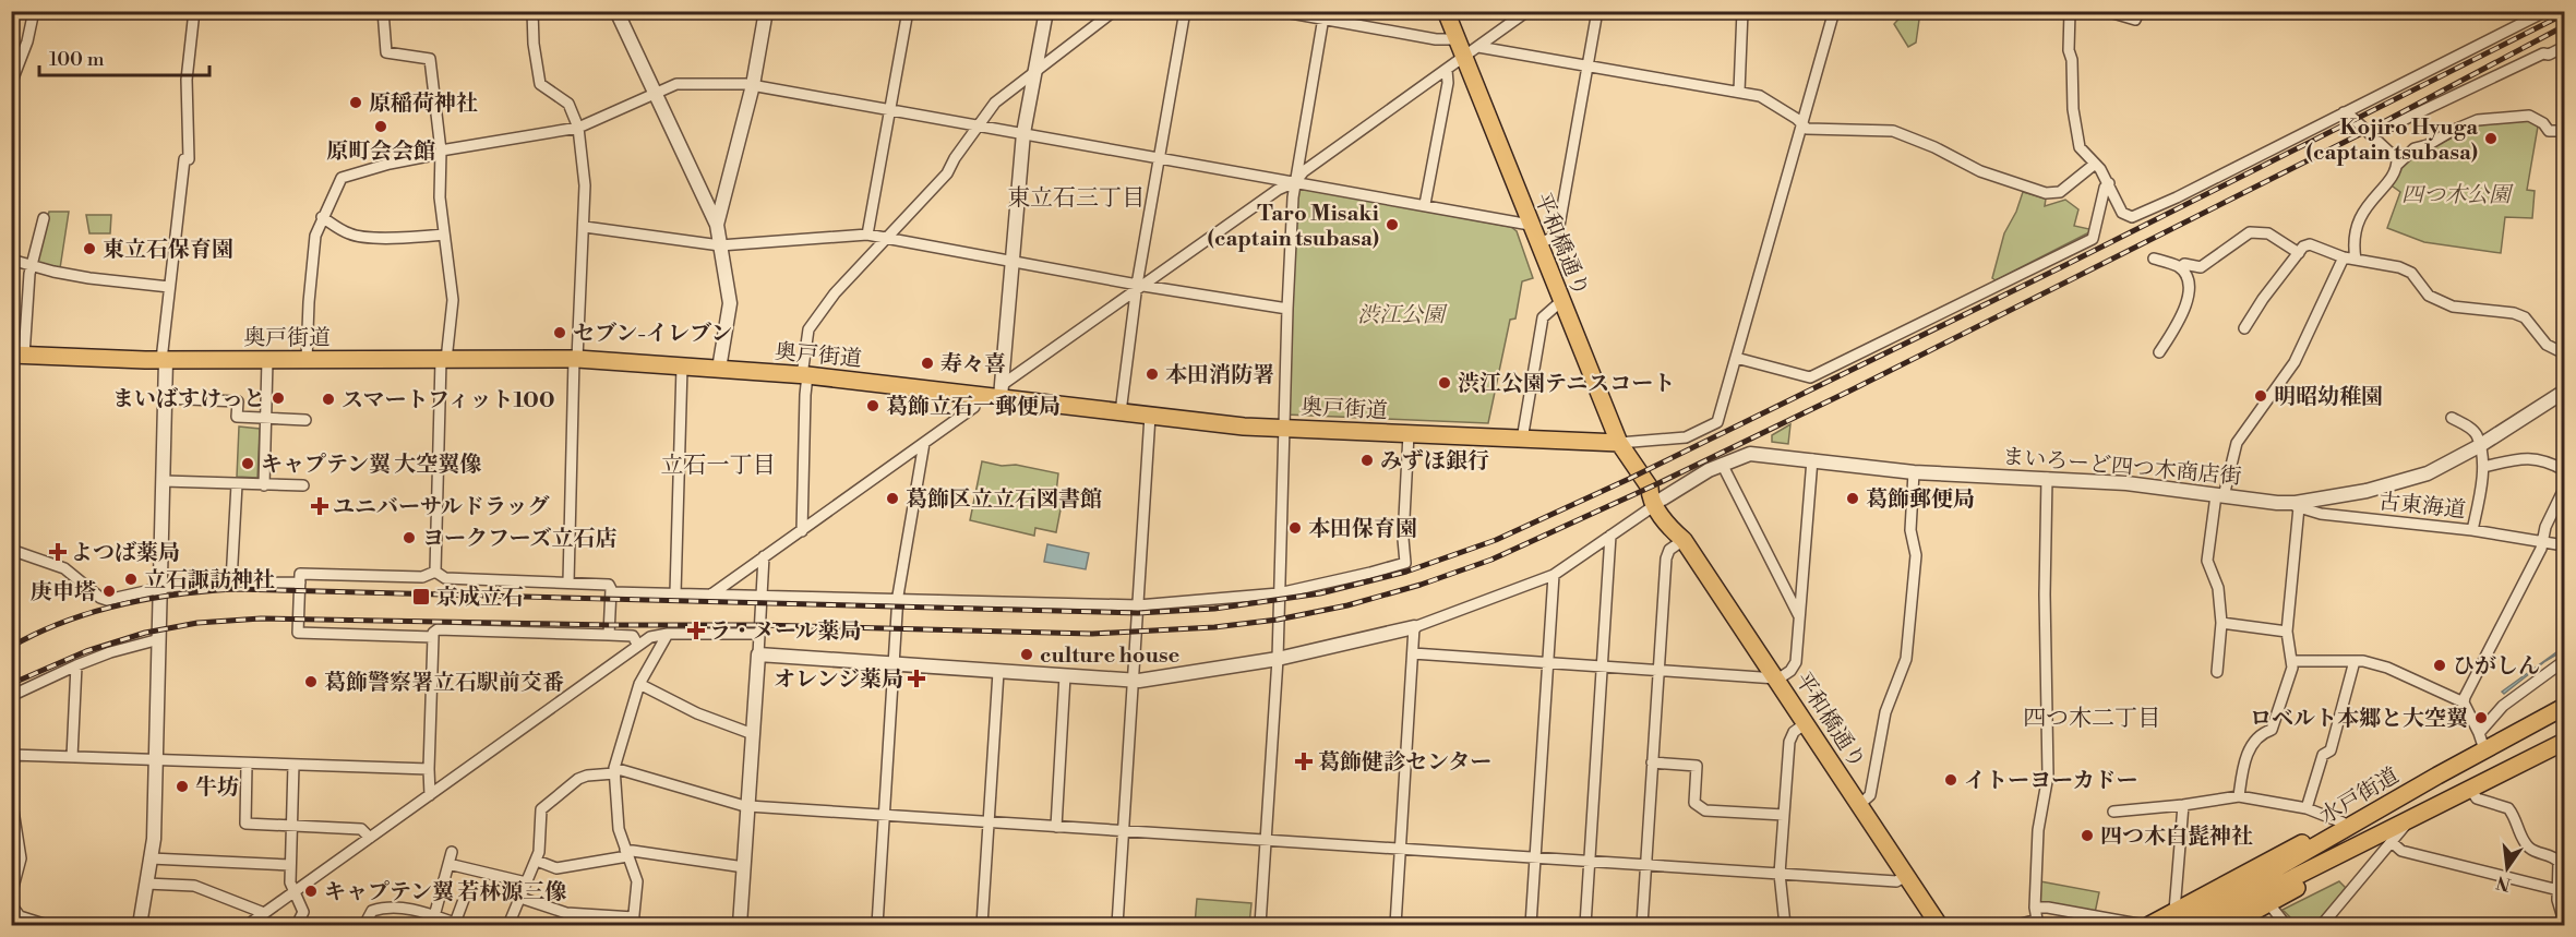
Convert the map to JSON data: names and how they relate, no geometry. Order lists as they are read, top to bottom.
{
  "streets": {
    "main road": ["平和橋通り", "奥戸街道", "水戸街道"],
    "street": ["まいろーど四つ木商店街", "古東海道"]
  },
  "crossings": [
    ["平和橋通り", "奥戸街道"],
    ["平和橋通り", "まいろーど四つ木商店街"],
    ["まいろーど四つ木商店街", "古東海道"]
  ],
  "districts": ["東立石三丁目", "立石一丁目", "四つ木二丁目"],
  "parks": ["四つ木公園", "渋江公園"],
  "places": {
    "other": [
      "原稲荷神社",
      "原町会会館",
      "Kojiro Hyuga (captain tsubasa)",
      "Taro Misaki (captain tsubasa)",
      "東立石保育園",
      "セブン-イレブン",
      "寿々喜",
      "本田消防署",
      "渋江公園テニスコート",
      "明昭幼稚園",
      "まいばすけっと",
      "スマートフィット100",
      "葛飾立石一郵便局",
      "みずほ銀行",
      "キャプテン翼 大空翼像",
      "葛飾区立立石図書館",
      "葛飾郵便局",
      "本田保育園",
      "ヨークフーズ立石店",
      "立石諏訪神社",
      "庚申塔",
      "culture house",
      "ひがしん",
      "葛飾警察署立石駅前交番",
      "ロベルト本郷と大空翼",
      "イトーヨーカドー",
      "牛坊",
      "四つ木白髭神社",
      "キャプテン翼 若林源三像"
    ],
    "health": [
      "ユニバーサルドラッグ",
      "よつば薬局",
      "ラ・メール薬局",
      "オレンジ薬局",
      "葛飾健診センター"
    ],
    "transit": ["京成立石"]
  },
  "scale_bar": "100 m",
  "north": "bottom"
}
